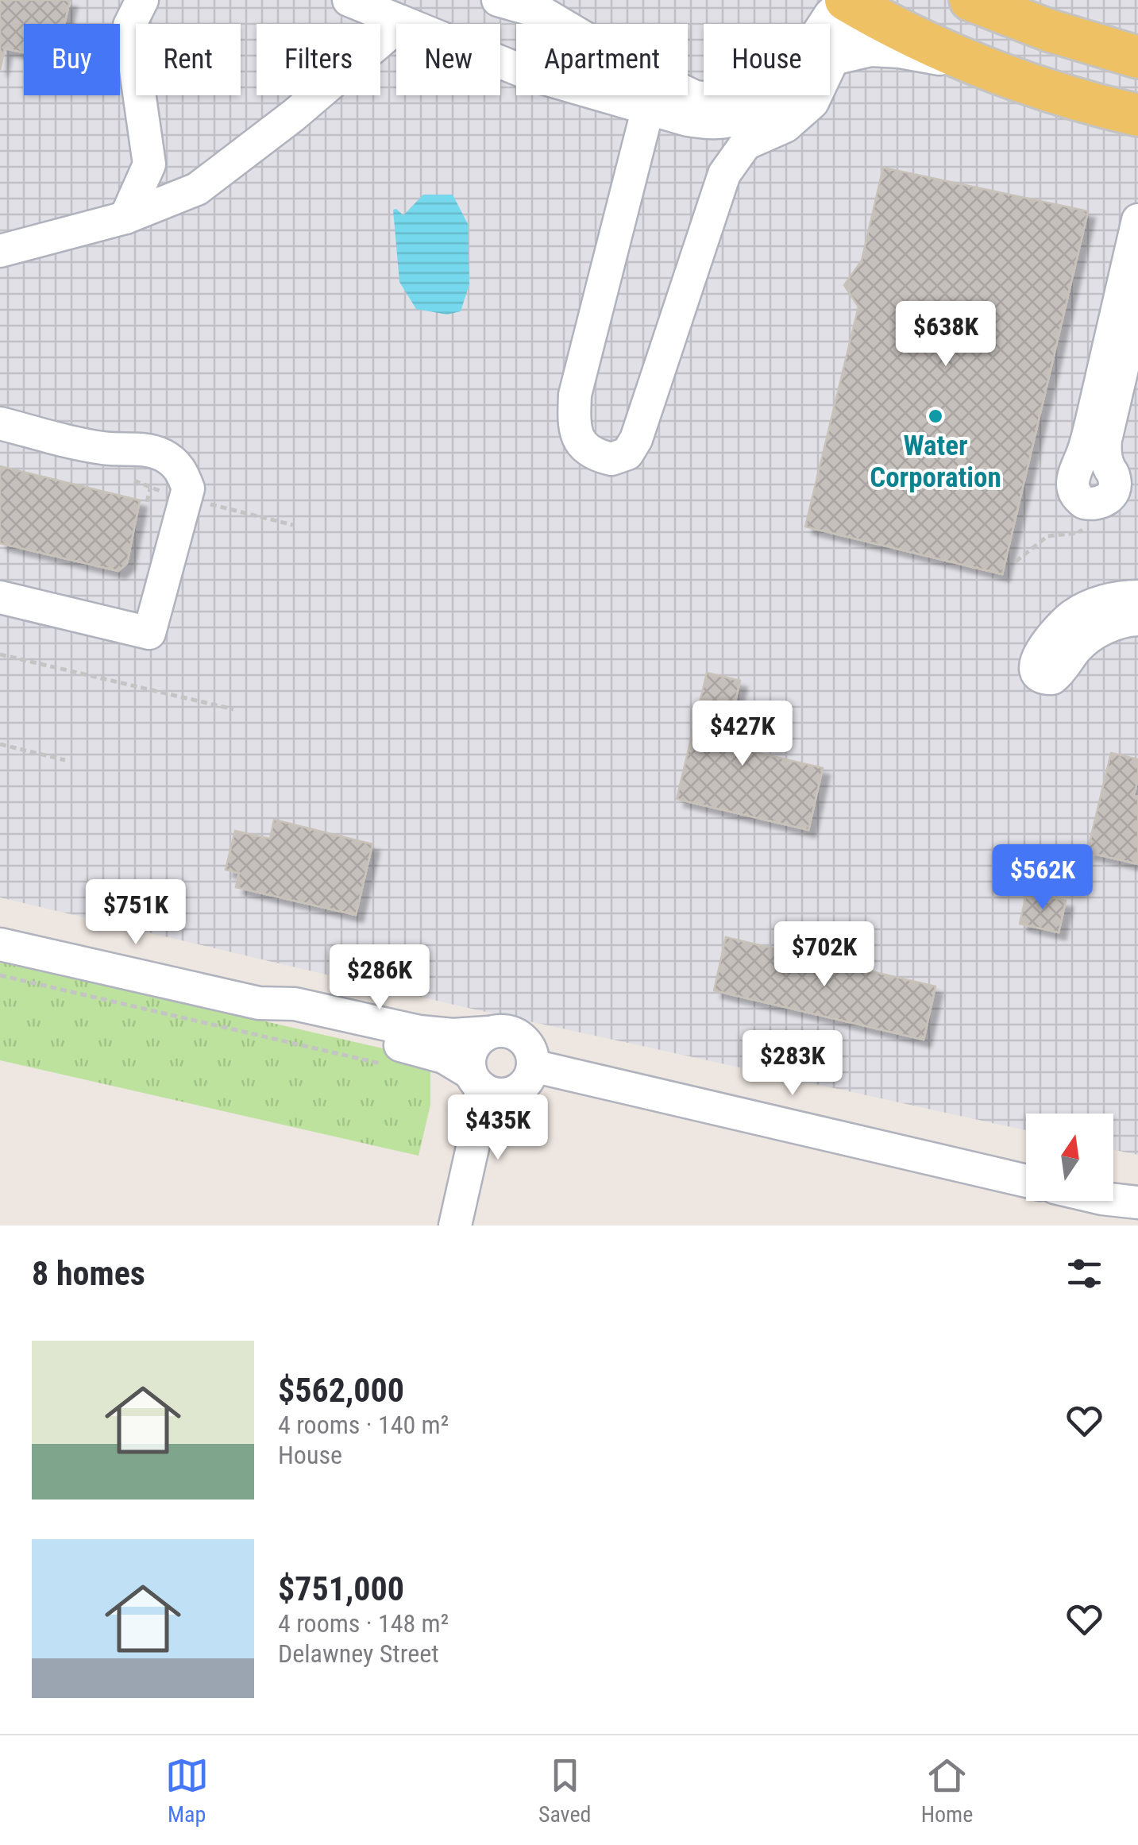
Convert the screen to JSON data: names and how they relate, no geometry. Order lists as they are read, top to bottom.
{
  "places": ["Water Corporation"],
  "north": "top",
  "page": {
    "chip": [
      "Buy",
      "Rent",
      "Filters",
      "New",
      "Apartment",
      "House"
    ],
    "price": [
      "$638K",
      "$427K",
      "$562K",
      "$751K",
      "$702K",
      "$286K",
      "$283K",
      "$435K"
    ],
    "heading": "8 homes",
    "list": [
      {
        "name": "$562,000",
        "note": "4 rooms · 140 m² · House"
      },
      {
        "name": "$751,000",
        "note": "4 rooms · 148 m² · Delawney Street"
      }
    ],
    "tabs": ["Map", "Saved", "Home"]
  }
}
